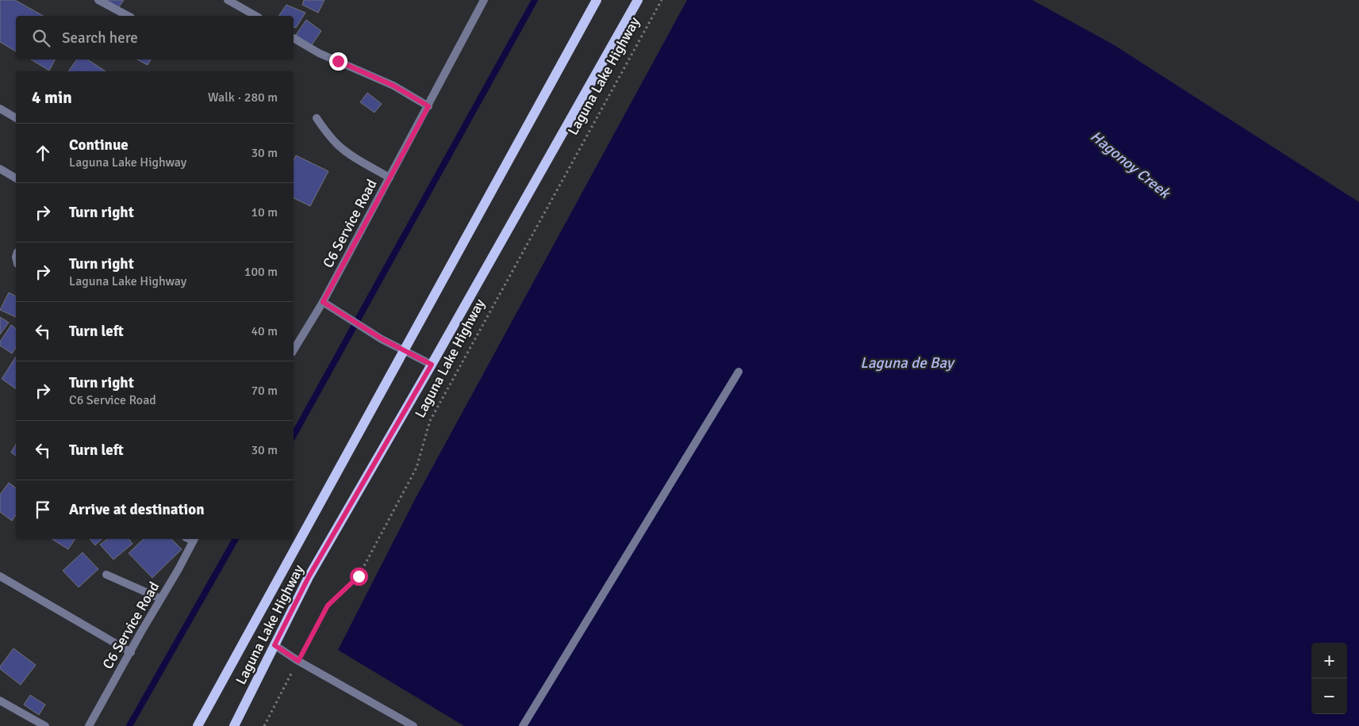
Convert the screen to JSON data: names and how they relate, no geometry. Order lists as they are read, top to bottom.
{
  "streets": {
    "main road": ["Laguna Lake Highway"],
    "street": ["C6 Service Road"]
  },
  "water": ["Hagonoy Creek", "Laguna de Bay"],
  "page": {
    "search": "Search here",
    "heading": ["4 min", "Walk · 280 m"],
    "list": [
      ["Continue", "Laguna Lake Highway", "30 m"],
      ["Turn right", "10 m"],
      ["Turn right", "Laguna Lake Highway", "100 m"],
      ["Turn left", "40 m"],
      ["Turn right", "C6 Service Road", "70 m"],
      ["Turn left", "30 m"],
      "Arrive at destination"
    ],
    "map_buttons": ["+", "−"]
  }
}
